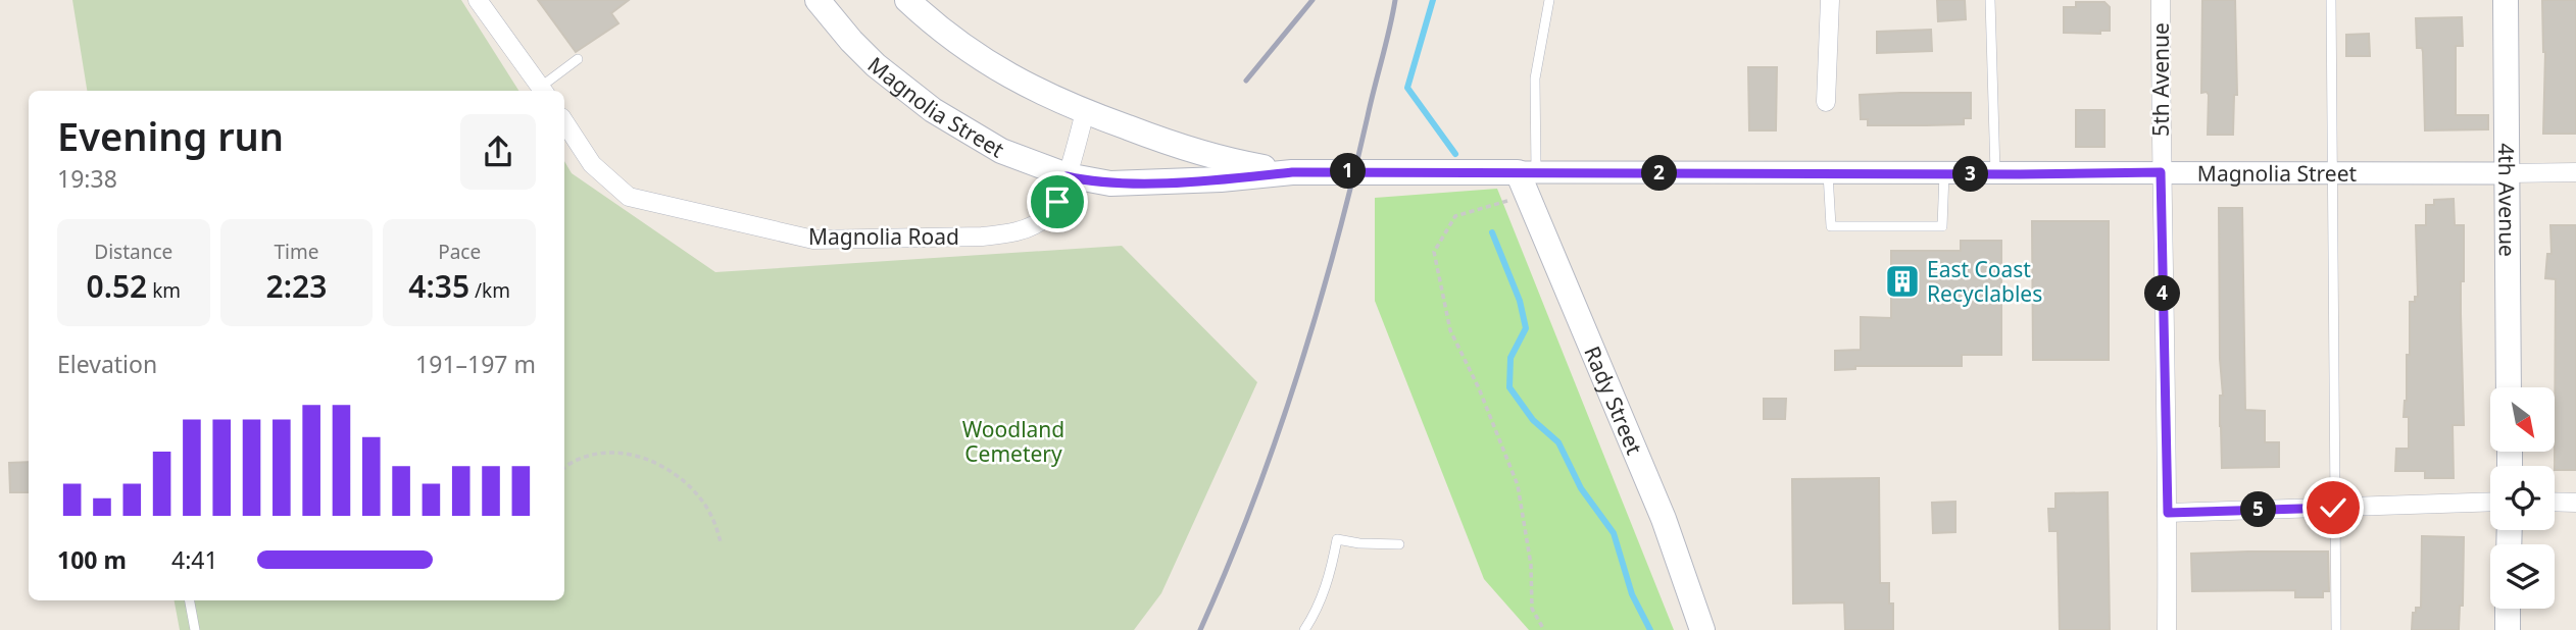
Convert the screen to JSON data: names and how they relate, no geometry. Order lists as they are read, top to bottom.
{
  "streets": {
    "main road": ["Magnolia Street", "4th Avenue", "Rady Street"],
    "street": ["5th Avenue", "Magnolia Road"]
  },
  "crossings": [
    ["5th Avenue", "Magnolia Street"],
    ["Magnolia Street", "4th Avenue"],
    ["Magnolia Street", "Magnolia Road"],
    ["Magnolia Street", "Rady Street"]
  ],
  "parks": ["Woodland Cemetery"],
  "places": {
    "building": ["East Coast Recyclables"]
  },
  "north": "bottom right",
  "page": {
    "heading": ["Evening run", "19:38"],
    "pins": [
      "1",
      "2",
      "3",
      "4",
      "5"
    ],
    "stats": [
      ["Distance", "0.52 km"],
      ["Time", "2:23"],
      ["Pace", "4:35 /km"]
    ],
    "chart": ["Elevation", "191–197 m"],
    "list": [
      {
        "name": "100 m",
        "note": "4:41"
      }
    ]
  }
}
